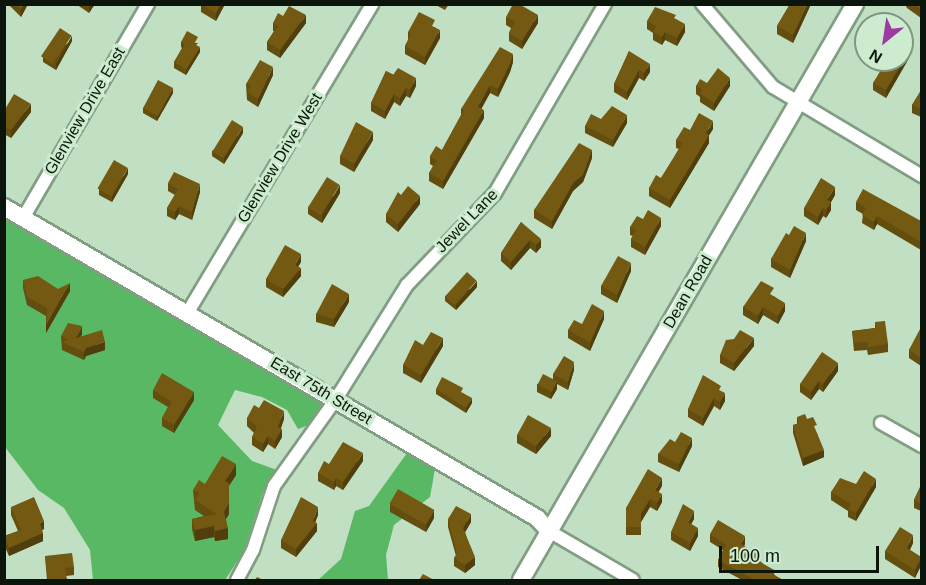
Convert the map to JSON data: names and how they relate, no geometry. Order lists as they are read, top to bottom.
{
  "streets": {
    "street": [
      "Glenview Drive East",
      "Glenview Drive West",
      "Jewel Lane",
      "Dean Road",
      "East 75th Street"
    ]
  },
  "crossings": [
    ["Glenview Drive East", "East 75th Street"],
    ["Glenview Drive West", "East 75th Street"],
    ["Jewel Lane", "East 75th Street"],
    ["Dean Road", "East 75th Street"]
  ],
  "scale_bar": "100 m",
  "north": "bottom left"
}
